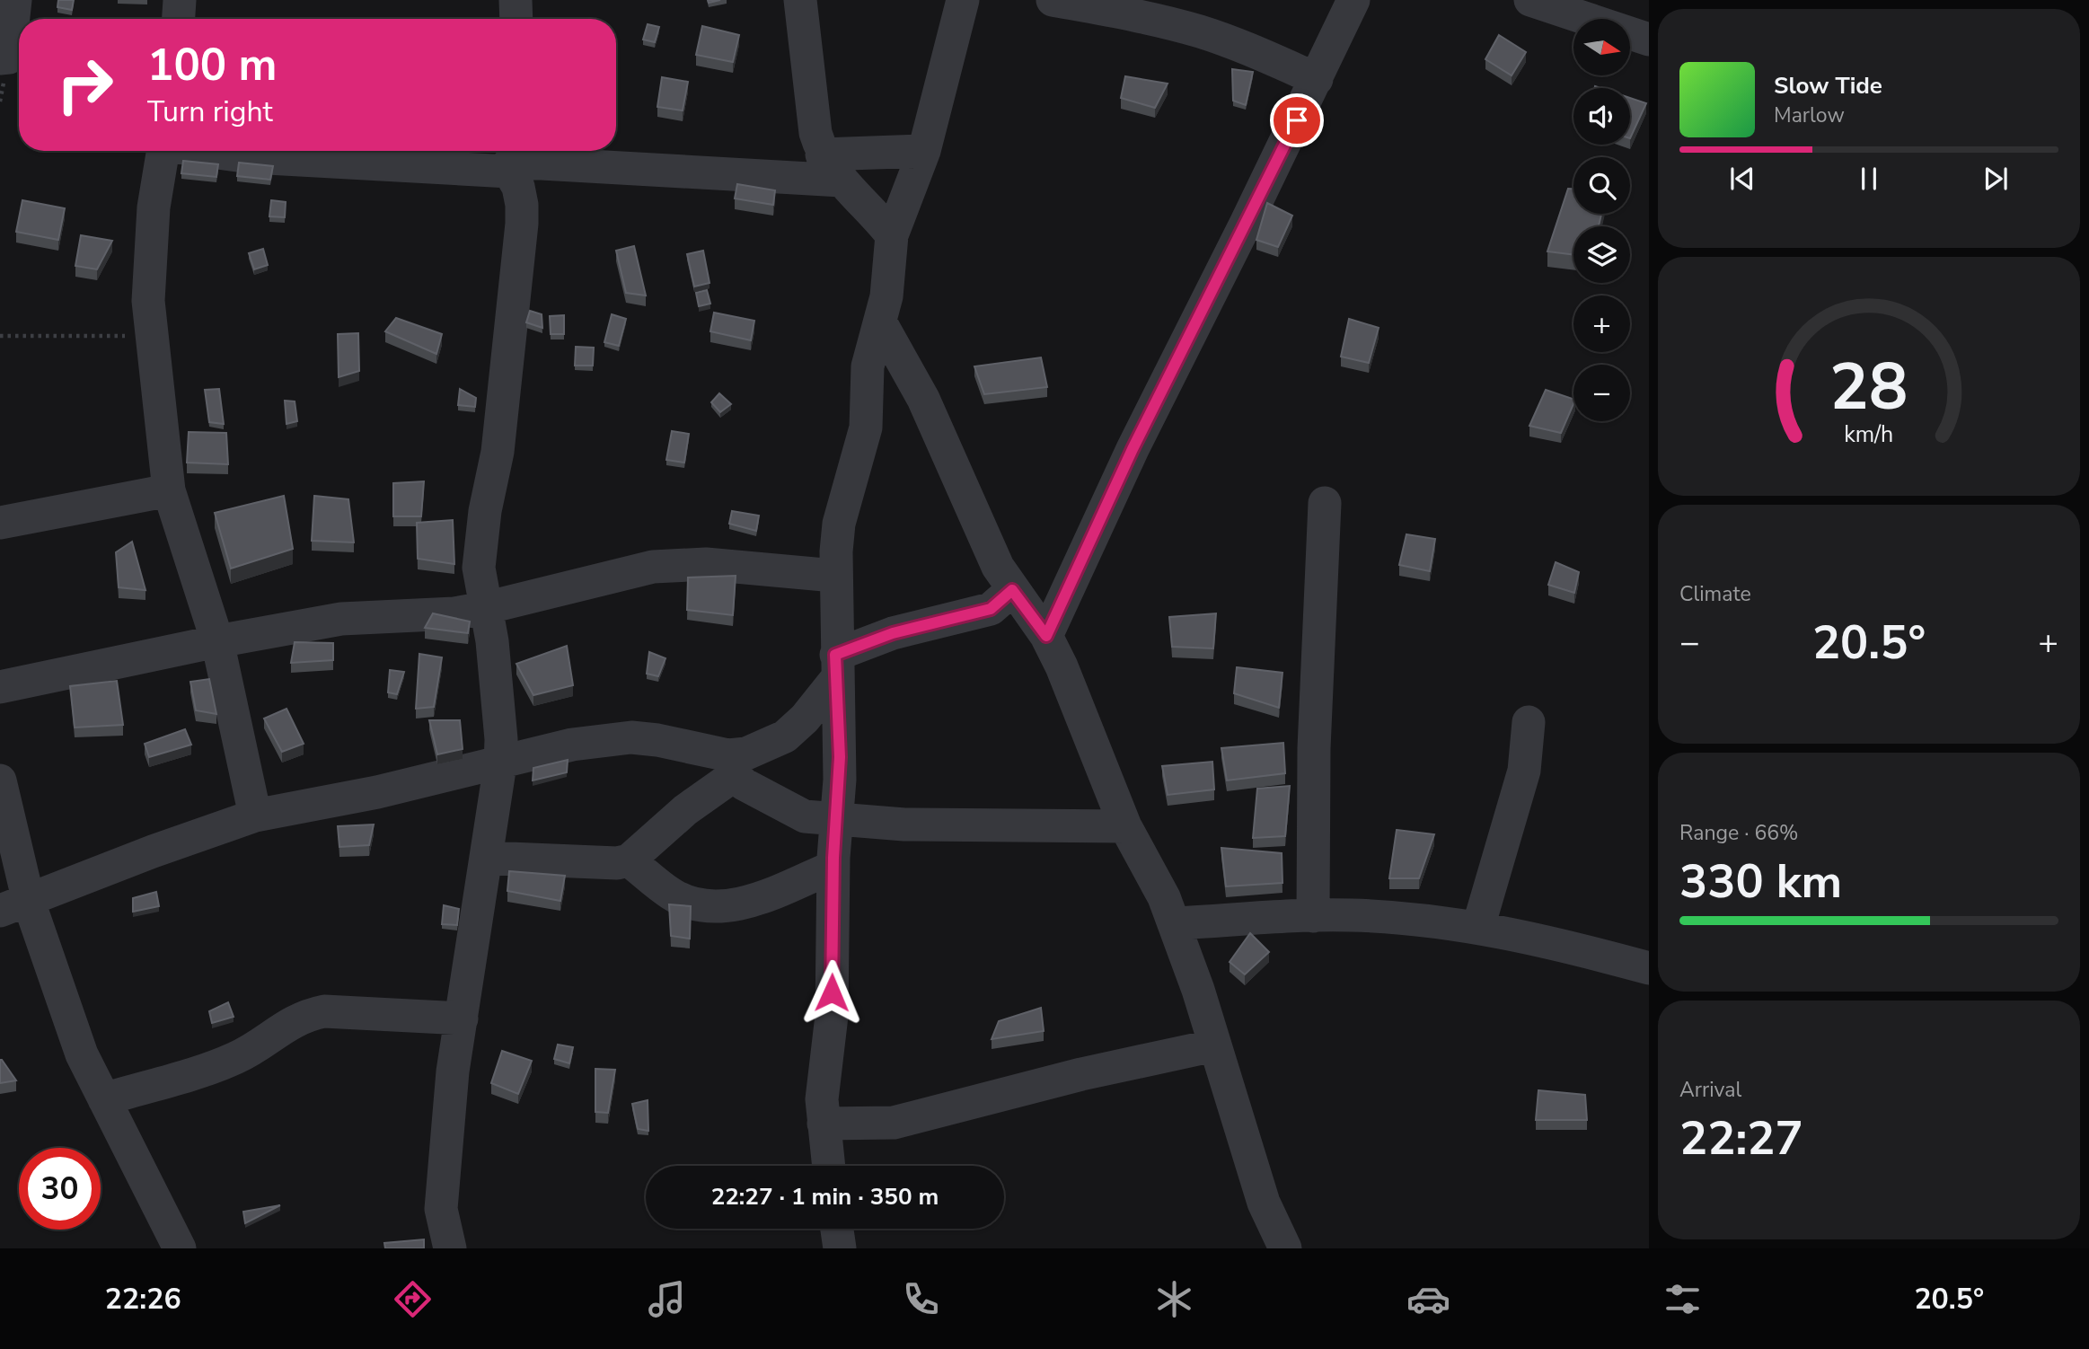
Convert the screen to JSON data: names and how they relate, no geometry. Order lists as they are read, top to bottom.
{
  "north": "right",
  "page": {
    "map_buttons": ["+", "−"],
    "turn": ["100 m", "Turn right"],
    "song": ["Slow Tide", "Marlow"],
    "tile": [
      "Climate",
      ["Range · 66%", "330 km"],
      ["Arrival", "22:27"]
    ],
    "heat": ["−", "20.5°", "+"],
    "limit": "30",
    "trip": "22:27 · 1 min · 350 m",
    "tabs": ["22:26", "20.5°"],
    "gauge": ["28", "km/h"]
  }
}
